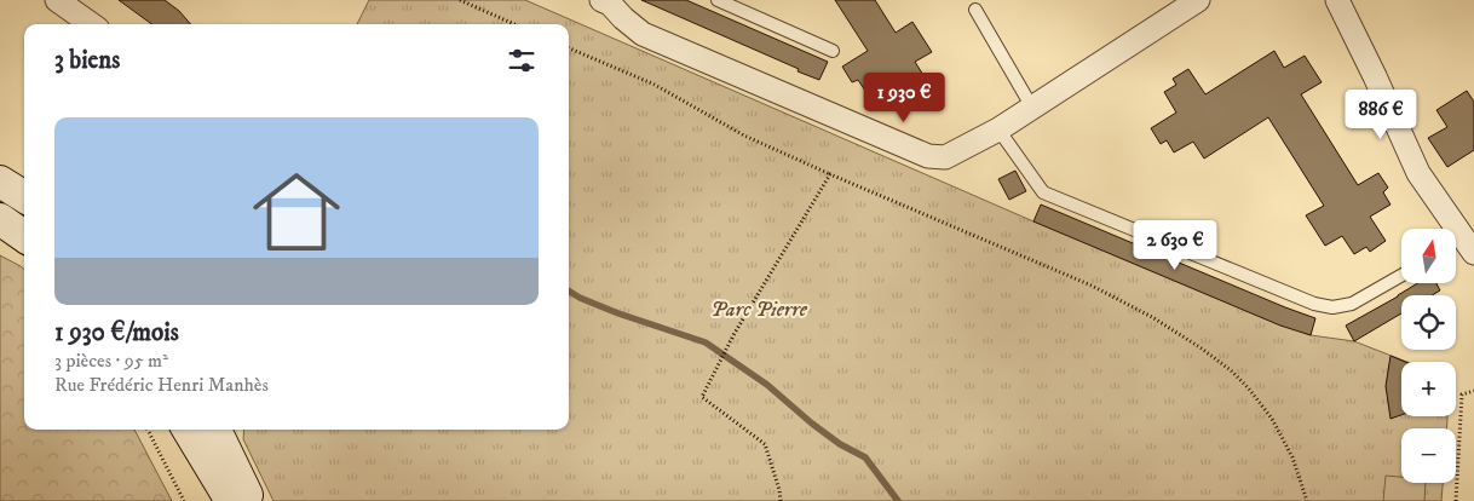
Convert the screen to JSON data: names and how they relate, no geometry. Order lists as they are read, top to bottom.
{
  "parks": ["Parc Pierre"],
  "north": "top",
  "page": {
    "heading": "3 biens",
    "price": ["1 930 €", "886 €", "2 630 €"],
    "list": [
      {
        "name": "1 930 €/mois",
        "note": "3 pièces · 95 m² · Rue Frédéric Henri Manhès"
      }
    ],
    "map_buttons": ["+", "−"]
  }
}
